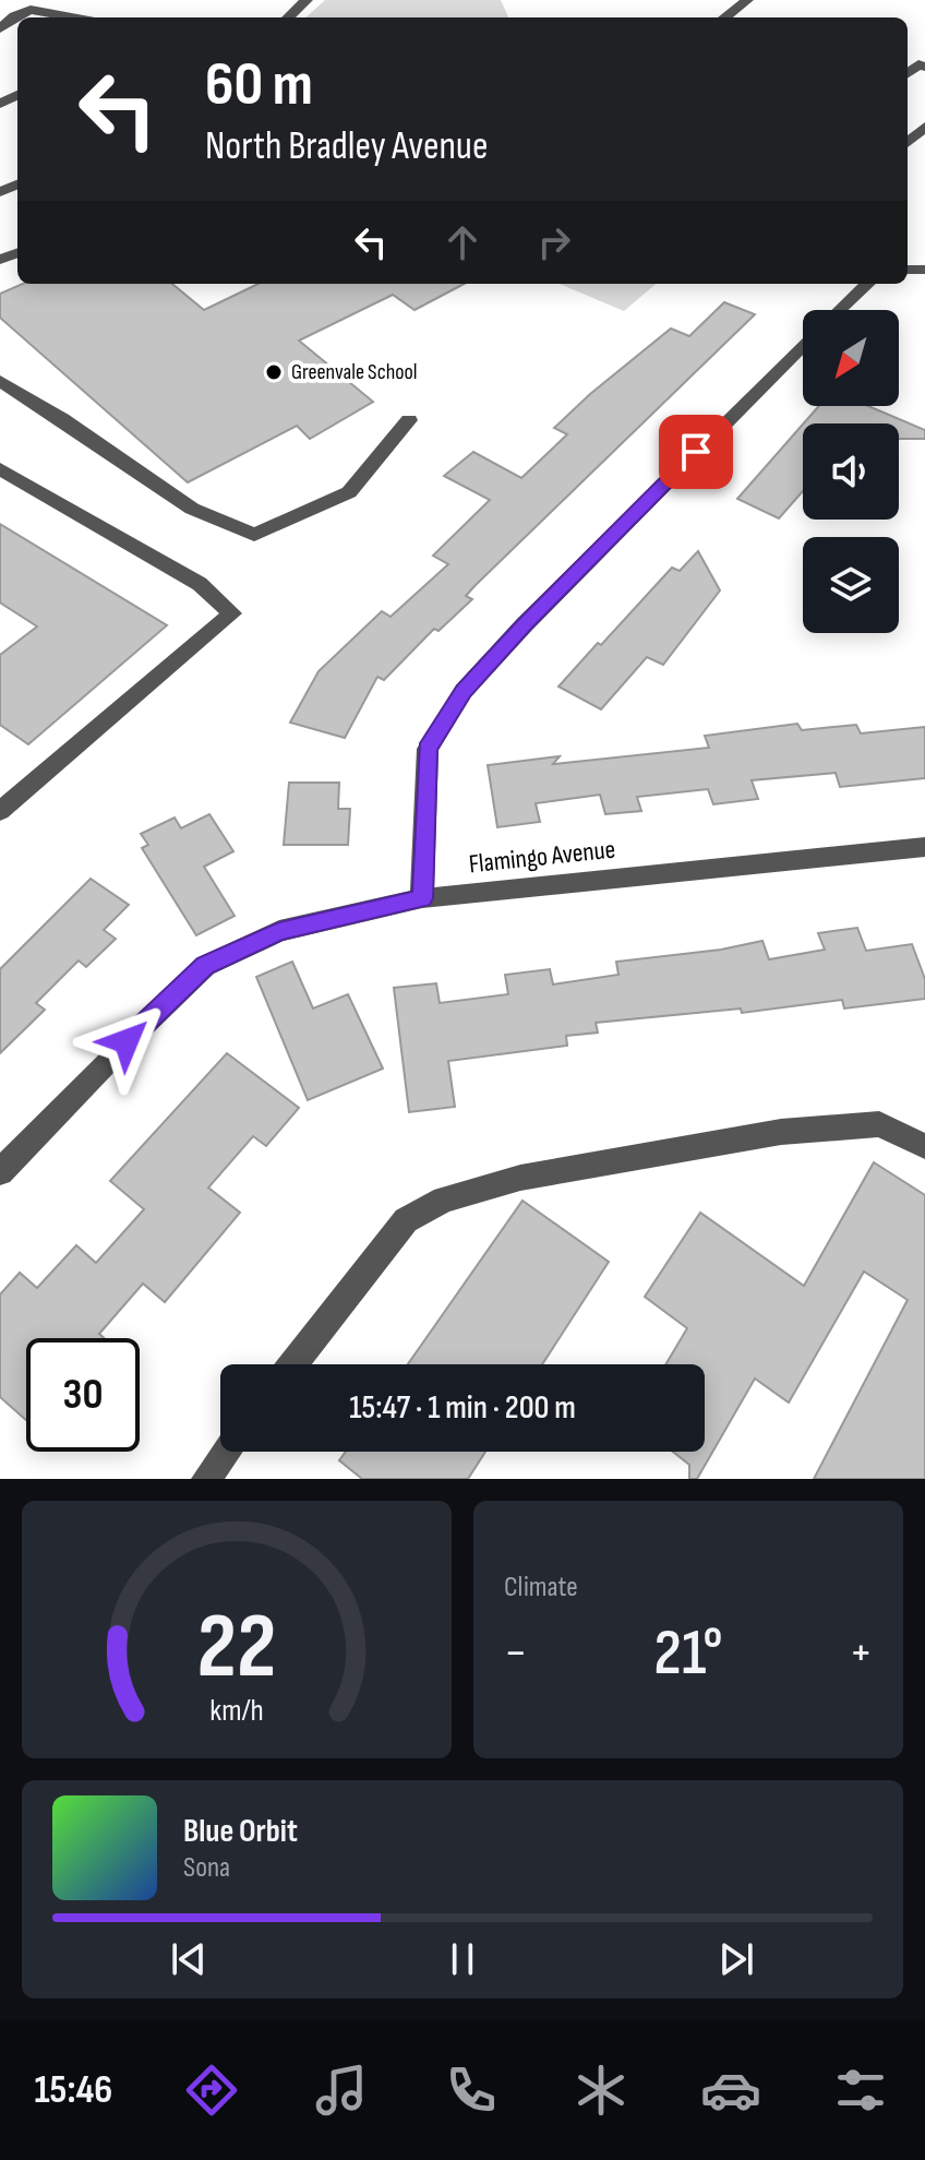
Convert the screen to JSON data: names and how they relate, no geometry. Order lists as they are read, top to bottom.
{
  "streets": {
    "street": ["Flamingo Avenue"]
  },
  "places": ["Greenvale School"],
  "north": "bottom left",
  "page": {
    "turn": ["60 m", "North Bradley Avenue"],
    "limit": "30",
    "trip": "15:47 · 1 min · 200 m",
    "tile": "Climate",
    "heat": ["−", "21°", "+"],
    "song": ["Blue Orbit", "Sona"],
    "tabs": "15:46",
    "gauge": ["22", "km/h"]
  }
}
